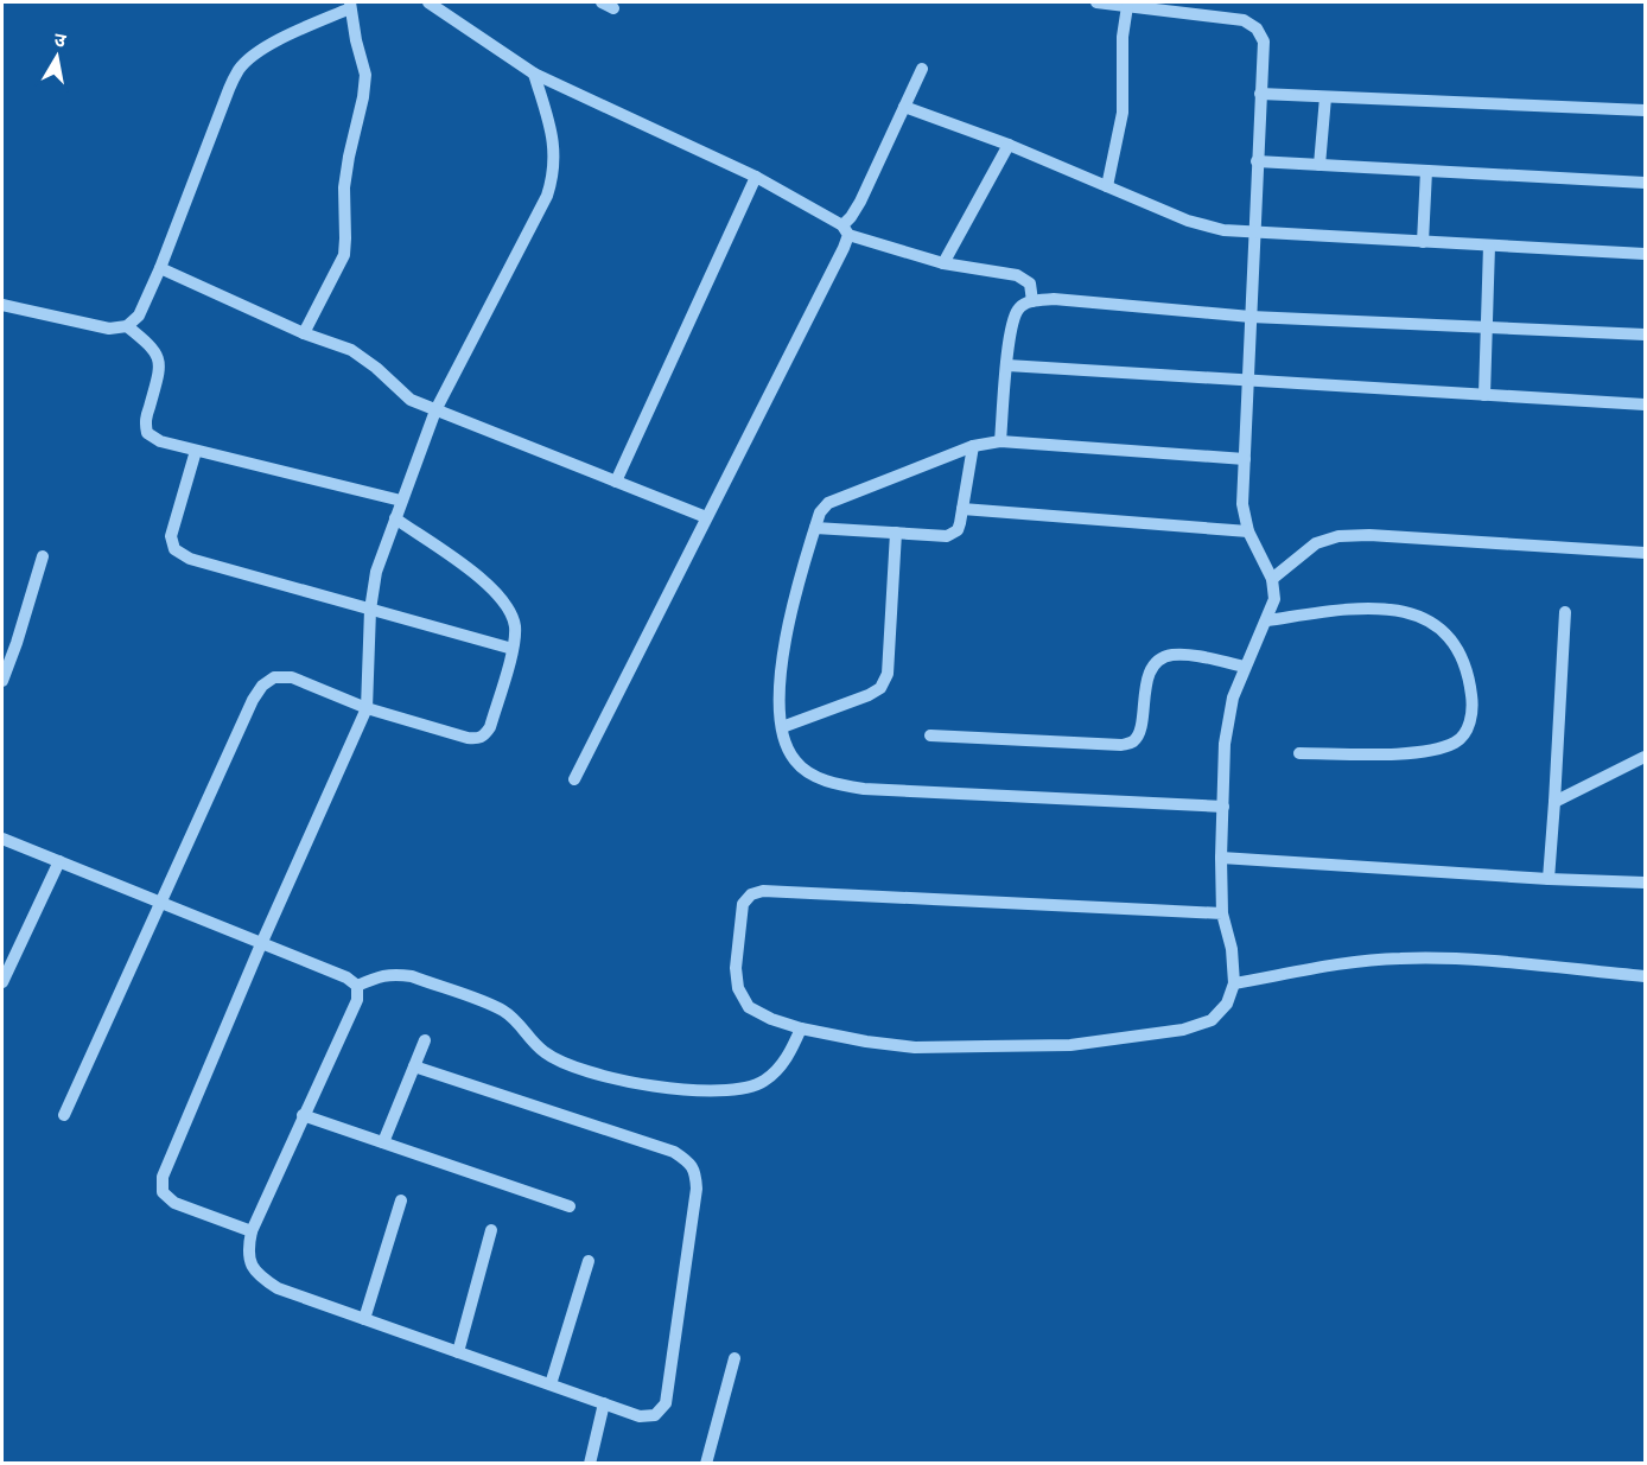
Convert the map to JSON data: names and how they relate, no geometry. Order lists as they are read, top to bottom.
{
  "north": "top"
}
